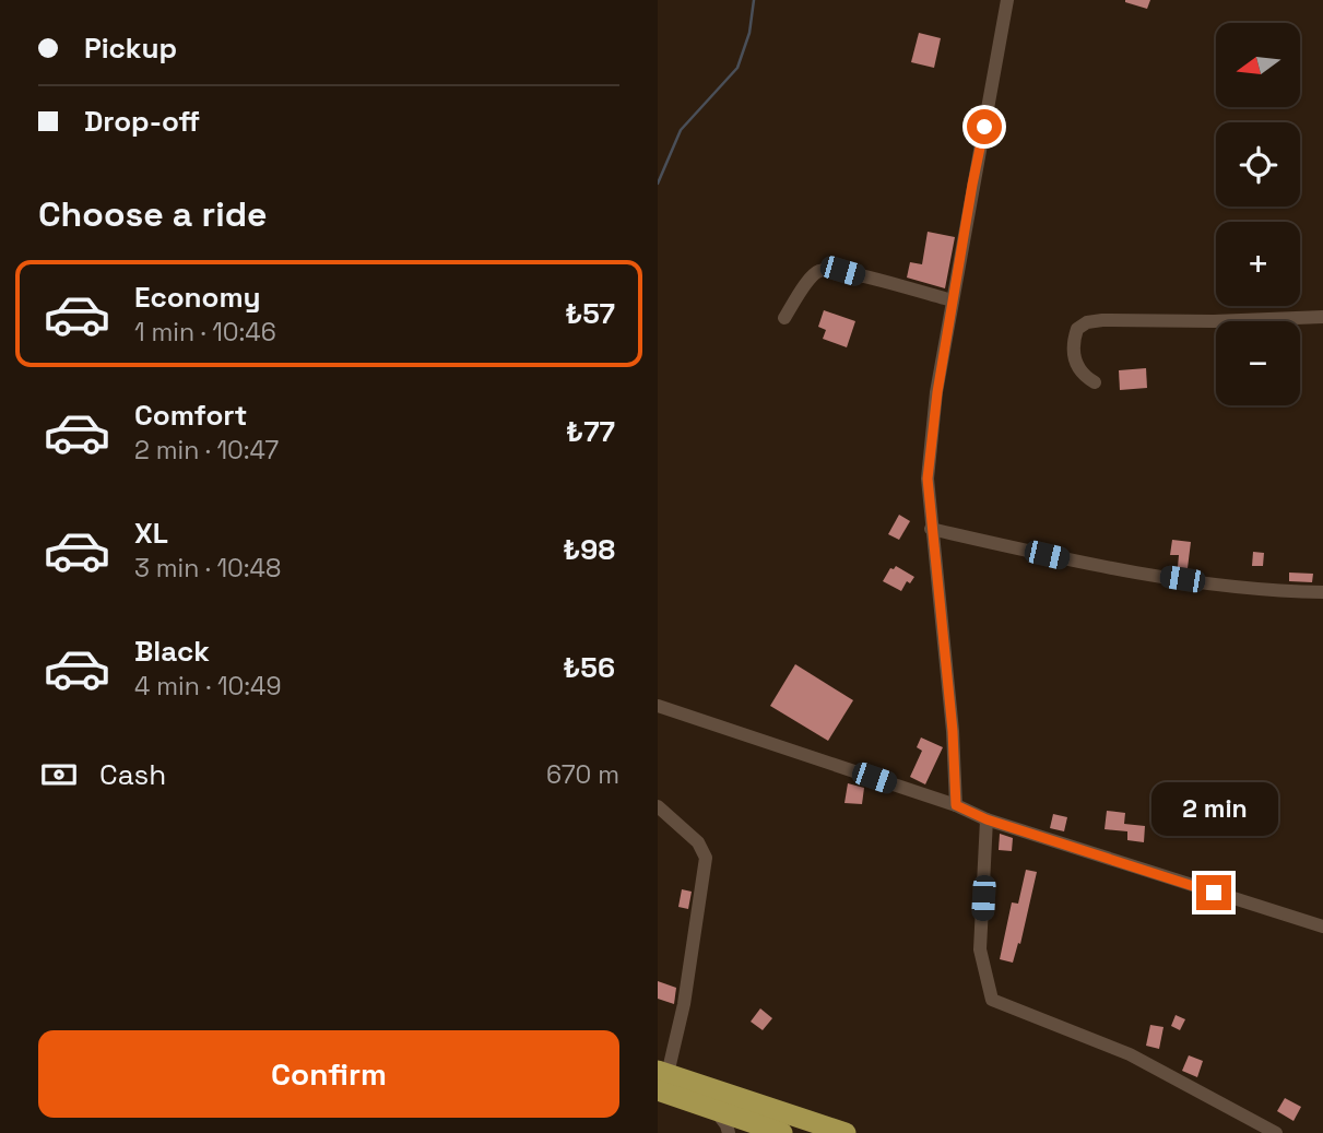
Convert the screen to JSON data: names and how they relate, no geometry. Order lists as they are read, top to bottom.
{
  "north": "left",
  "page": {
    "banner": ["Pickup", "Drop-off"],
    "map_buttons": ["+", "−"],
    "heading": "Choose a ride",
    "list": [
      {
        "name": "Economy",
        "note": "1 min · 10:46",
        "value": "₺57"
      },
      {
        "name": "Comfort",
        "note": "2 min · 10:47",
        "value": "₺77"
      },
      {
        "name": "XL",
        "note": "3 min · 10:48",
        "value": "₺98"
      },
      {
        "name": "Black",
        "note": "4 min · 10:49",
        "value": "₺56"
      }
    ],
    "pay": ["Cash", "670 m"],
    "bubble": "2 min",
    "buttons": "Confirm"
  }
}
